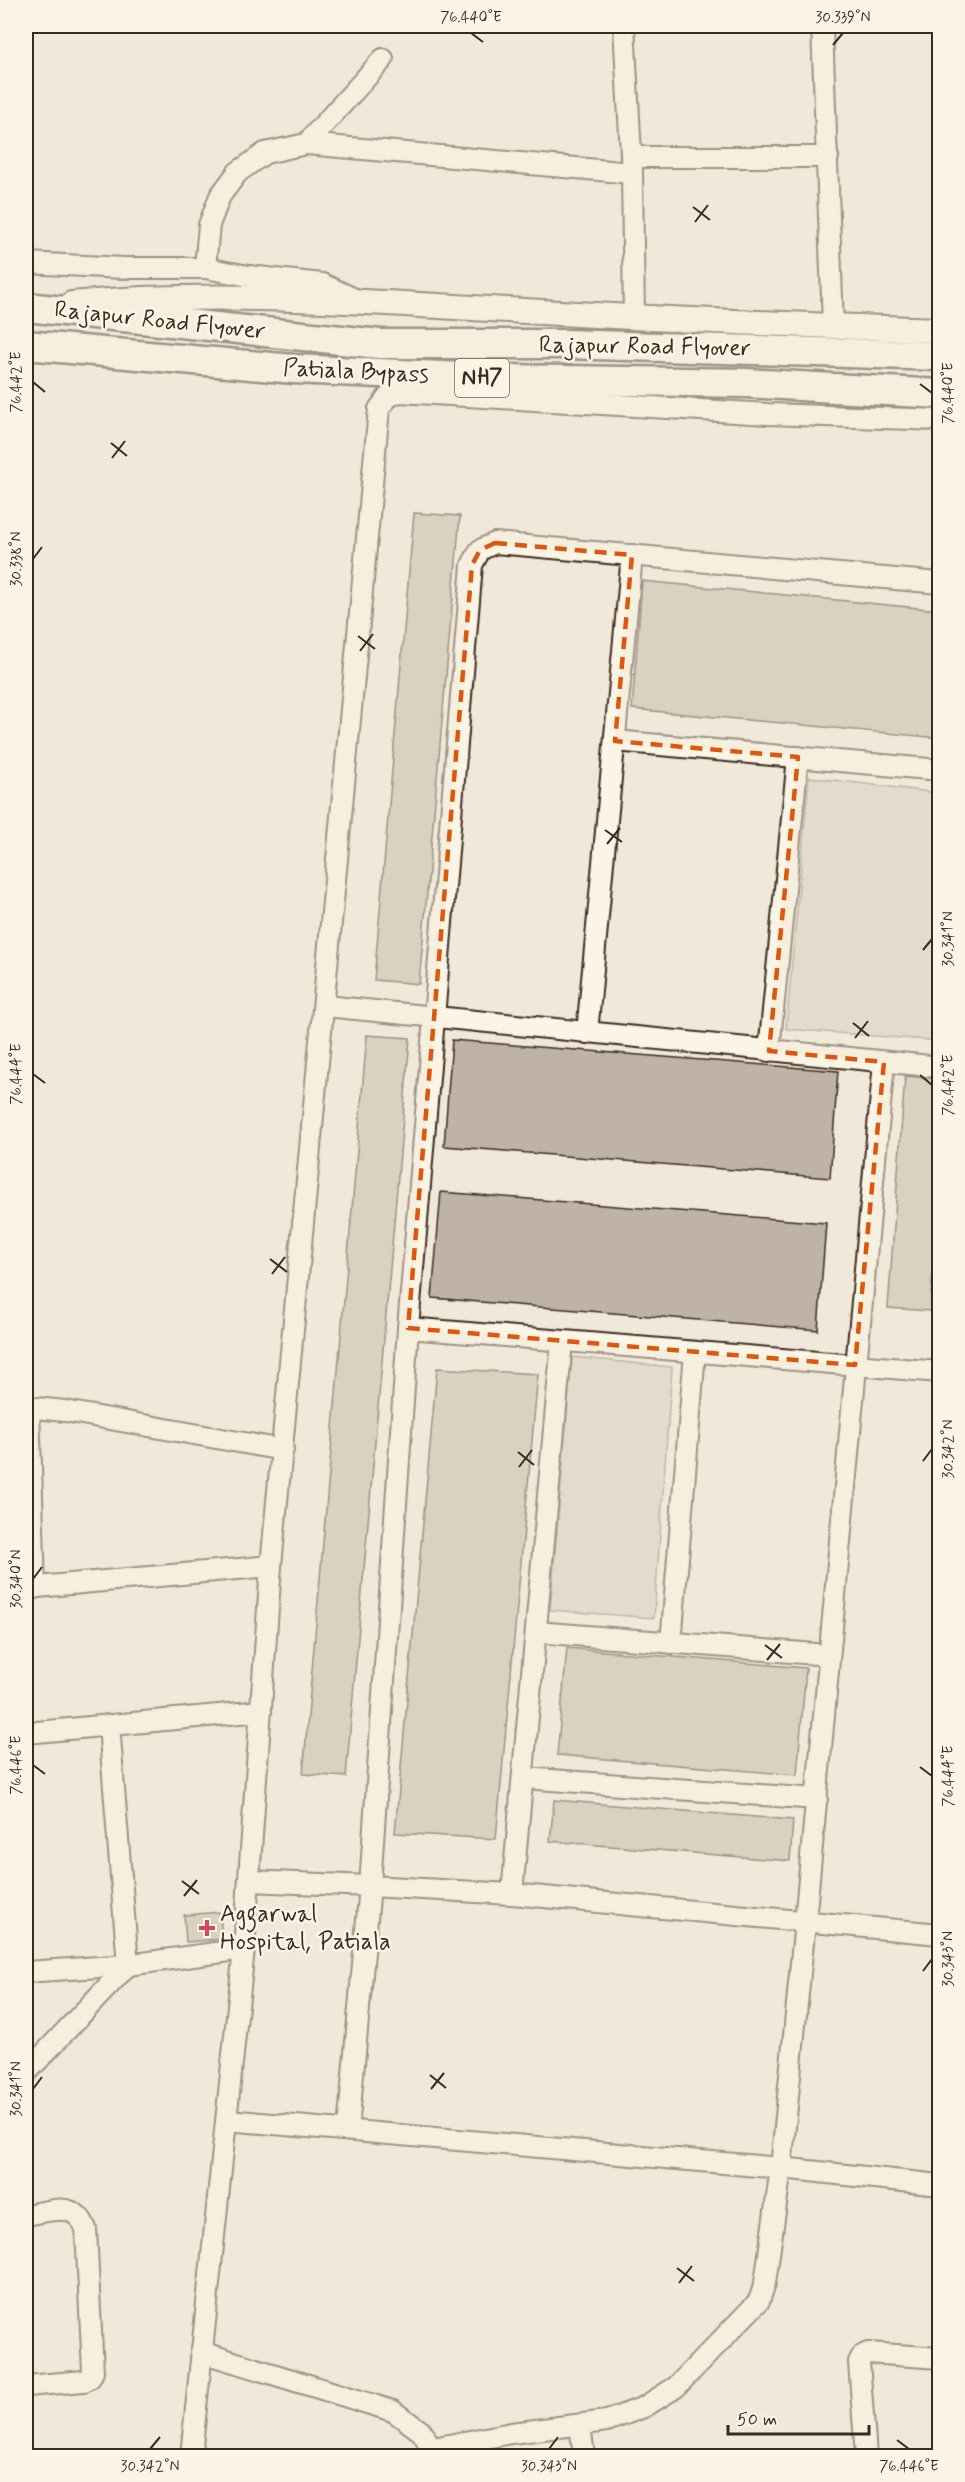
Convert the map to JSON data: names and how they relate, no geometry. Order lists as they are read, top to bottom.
{
  "streets": {
    "highway": ["Rajapur Road Flyover", "Patiala Bypass", "NH7"]
  },
  "places": {
    "health": ["Aggarwal Hospital, Patiala"]
  },
  "scale_bar": "50 m",
  "coordinates": [
    "76.440°E",
    "30.339°N",
    "76.442°E",
    "30.338°N",
    "30.341°N",
    "76.444°E",
    "30.342°N",
    "30.340°N",
    "76.446°E",
    "30.343°N"
  ]
}
